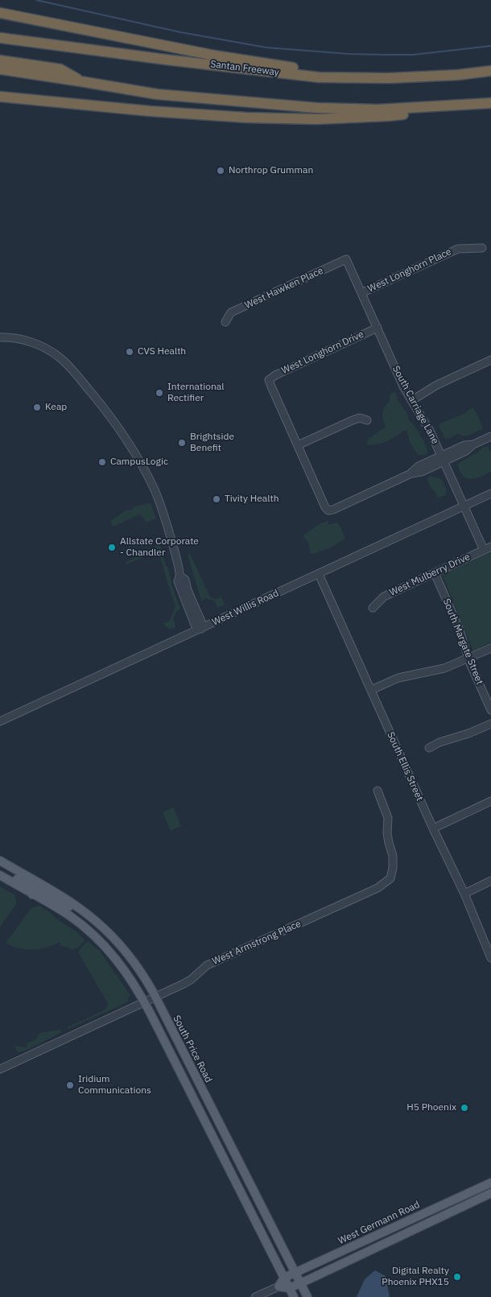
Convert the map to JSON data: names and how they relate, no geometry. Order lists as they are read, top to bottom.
{
  "streets": {
    "highway": ["Santan Freeway"],
    "main road": ["South Price Road", "West Germann Road"],
    "street": [
      "West Longhorn Place",
      "West Hawken Place",
      "West Longhorn Drive",
      "South Carriage Lane",
      "West Mulberry Drive",
      "West Willis Road",
      "South Margate Street",
      "South Ellis Street",
      "West Armstrong Place"
    ]
  },
  "crossings": [
    ["West Longhorn Place", "South Carriage Lane"],
    ["West Hawken Place", "South Carriage Lane"],
    ["West Longhorn Drive", "South Carriage Lane"],
    ["South Carriage Lane", "West Mulberry Drive"],
    ["South Carriage Lane", "West Willis Road"],
    ["West Mulberry Drive", "South Margate Street"],
    ["West Willis Road", "South Ellis Street"],
    ["West Armstrong Place", "South Price Road"],
    ["South Price Road", "West Germann Road"]
  ],
  "places": [
    "Northrop Grumman",
    "CVS Health",
    "International Rectifier",
    "Keap",
    "Brightside Benefit",
    "CampusLogic",
    "Tivity Health",
    "Allstate Corporate - Chandler",
    "Iridium Communications",
    "H5 Phoenix",
    "Digital Realty Phoenix PHX15"
  ]
}
